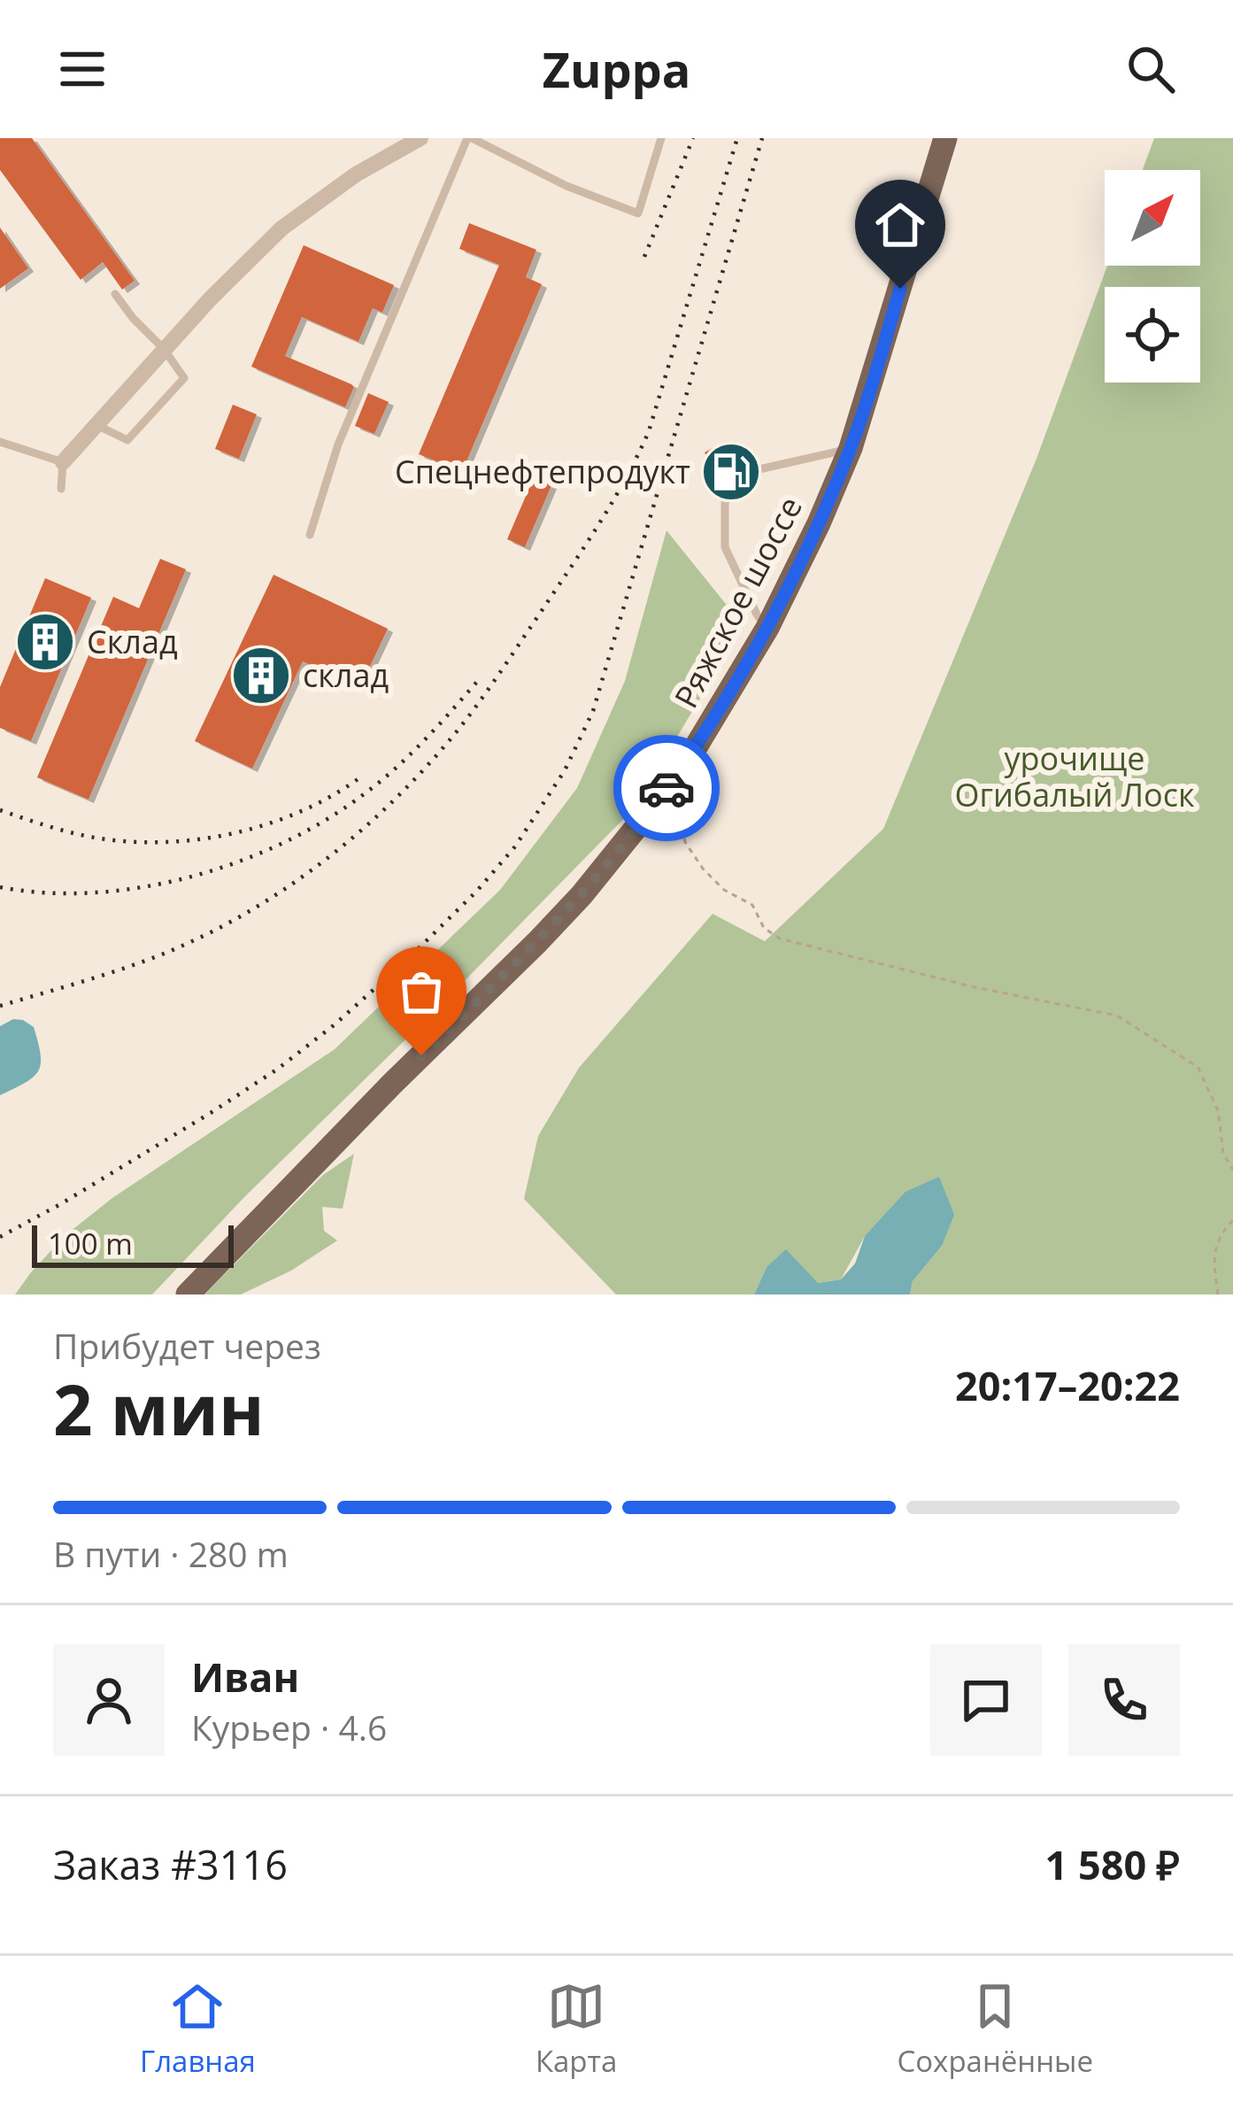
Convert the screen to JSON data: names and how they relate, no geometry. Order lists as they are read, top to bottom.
{
  "streets": {
    "main road": ["Ряжское шоссе"]
  },
  "parks": ["урочище Огибалый Лоск"],
  "places": {
    "fuel station": ["Спецнефтепродукт"],
    "building": ["Склад", "склад"]
  },
  "scale_bar": "100 m",
  "north": "top right",
  "page": {
    "header": "Zuppa",
    "scale": "100 m",
    "heading": ["2 мин", "Прибудет через", "20:17–20:22"],
    "panel": [
      "Иван",
      "Курьер · 4.6",
      "Заказ #3116",
      "1 580 ₽"
    ],
    "bar": "В пути · 280 m",
    "tabs": ["Главная", "Карта", "Сохранённые"]
  }
}
